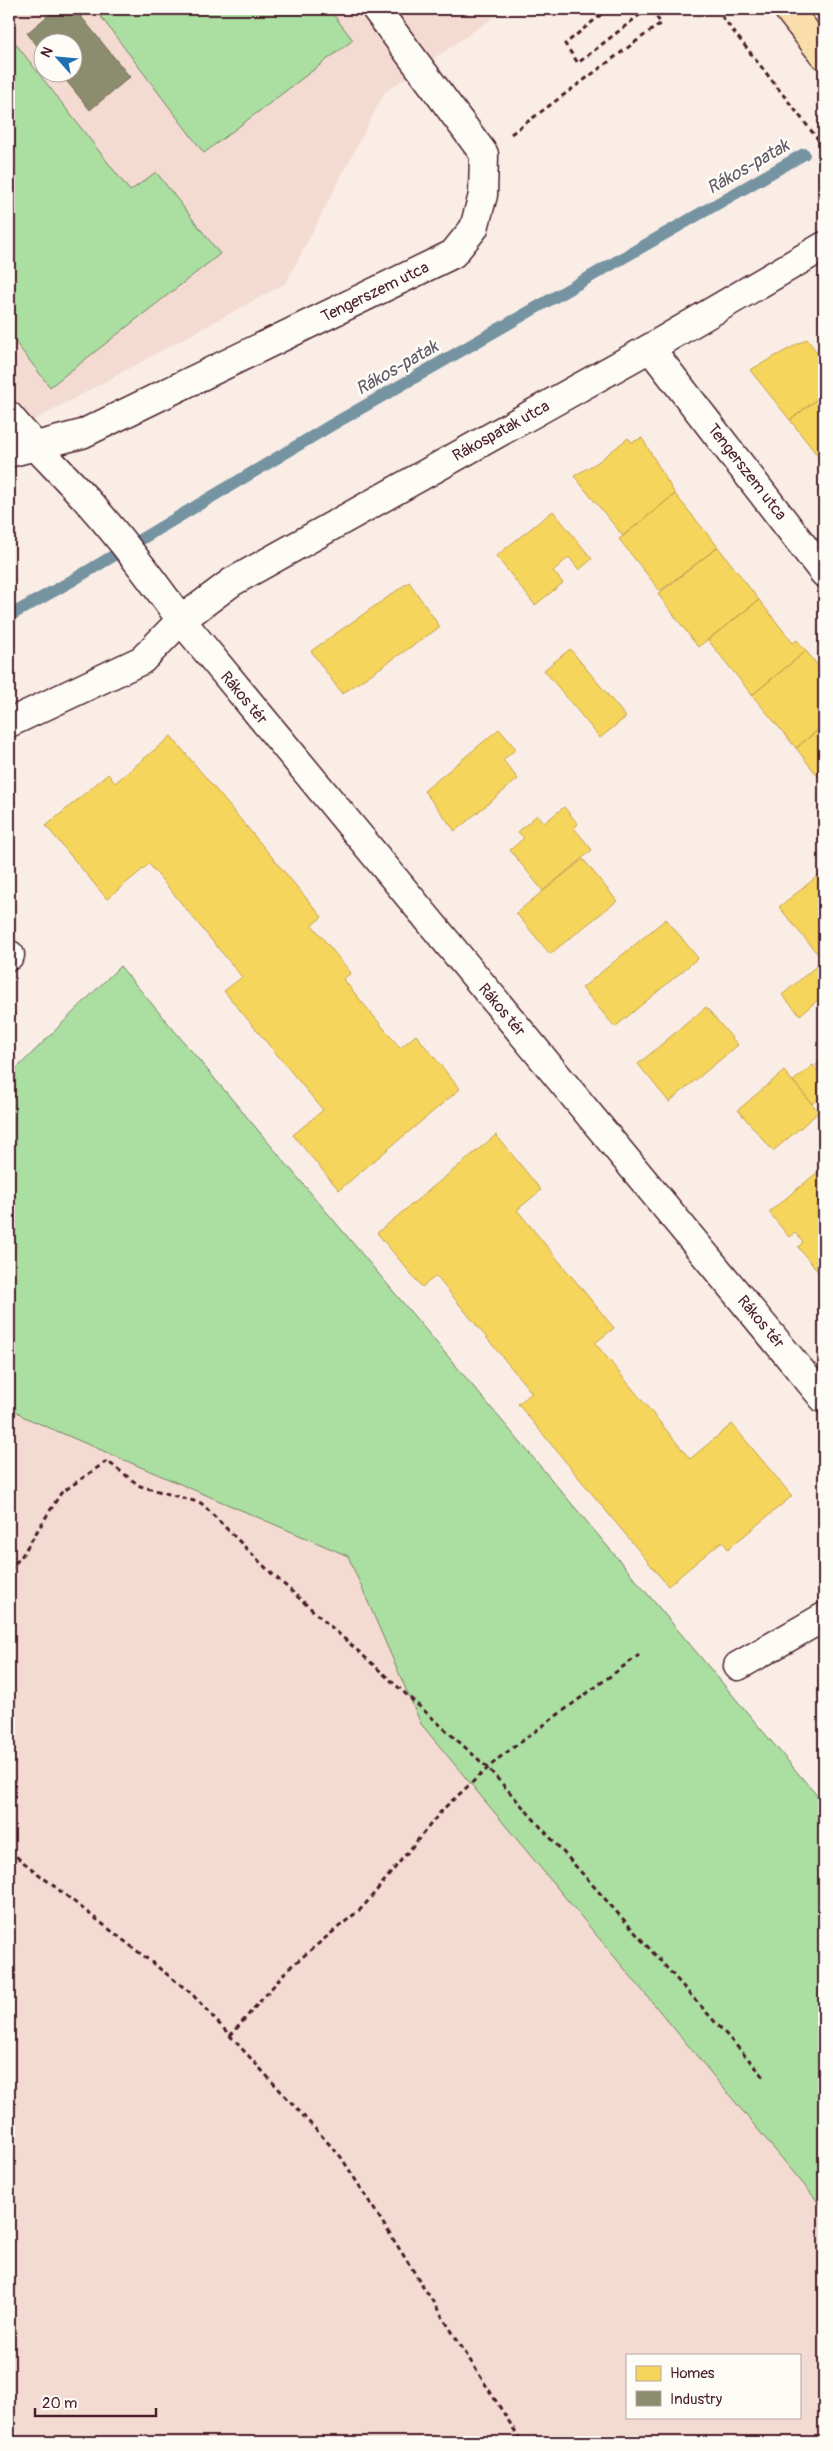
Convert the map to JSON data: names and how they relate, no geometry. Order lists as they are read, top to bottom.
{
  "streets": {
    "street": ["Tengerszem utca", "Rákospatak utca", "Rákos tér"]
  },
  "crossings": [
    ["Tengerszem utca", "Rákospatak utca"],
    ["Tengerszem utca", "Rákos tér"],
    ["Rákospatak utca", "Rákos tér"]
  ],
  "water": ["Rákos-patak"],
  "legend": ["Homes", "Industry"],
  "scale_bar": "20 m",
  "north": "top left"
}
